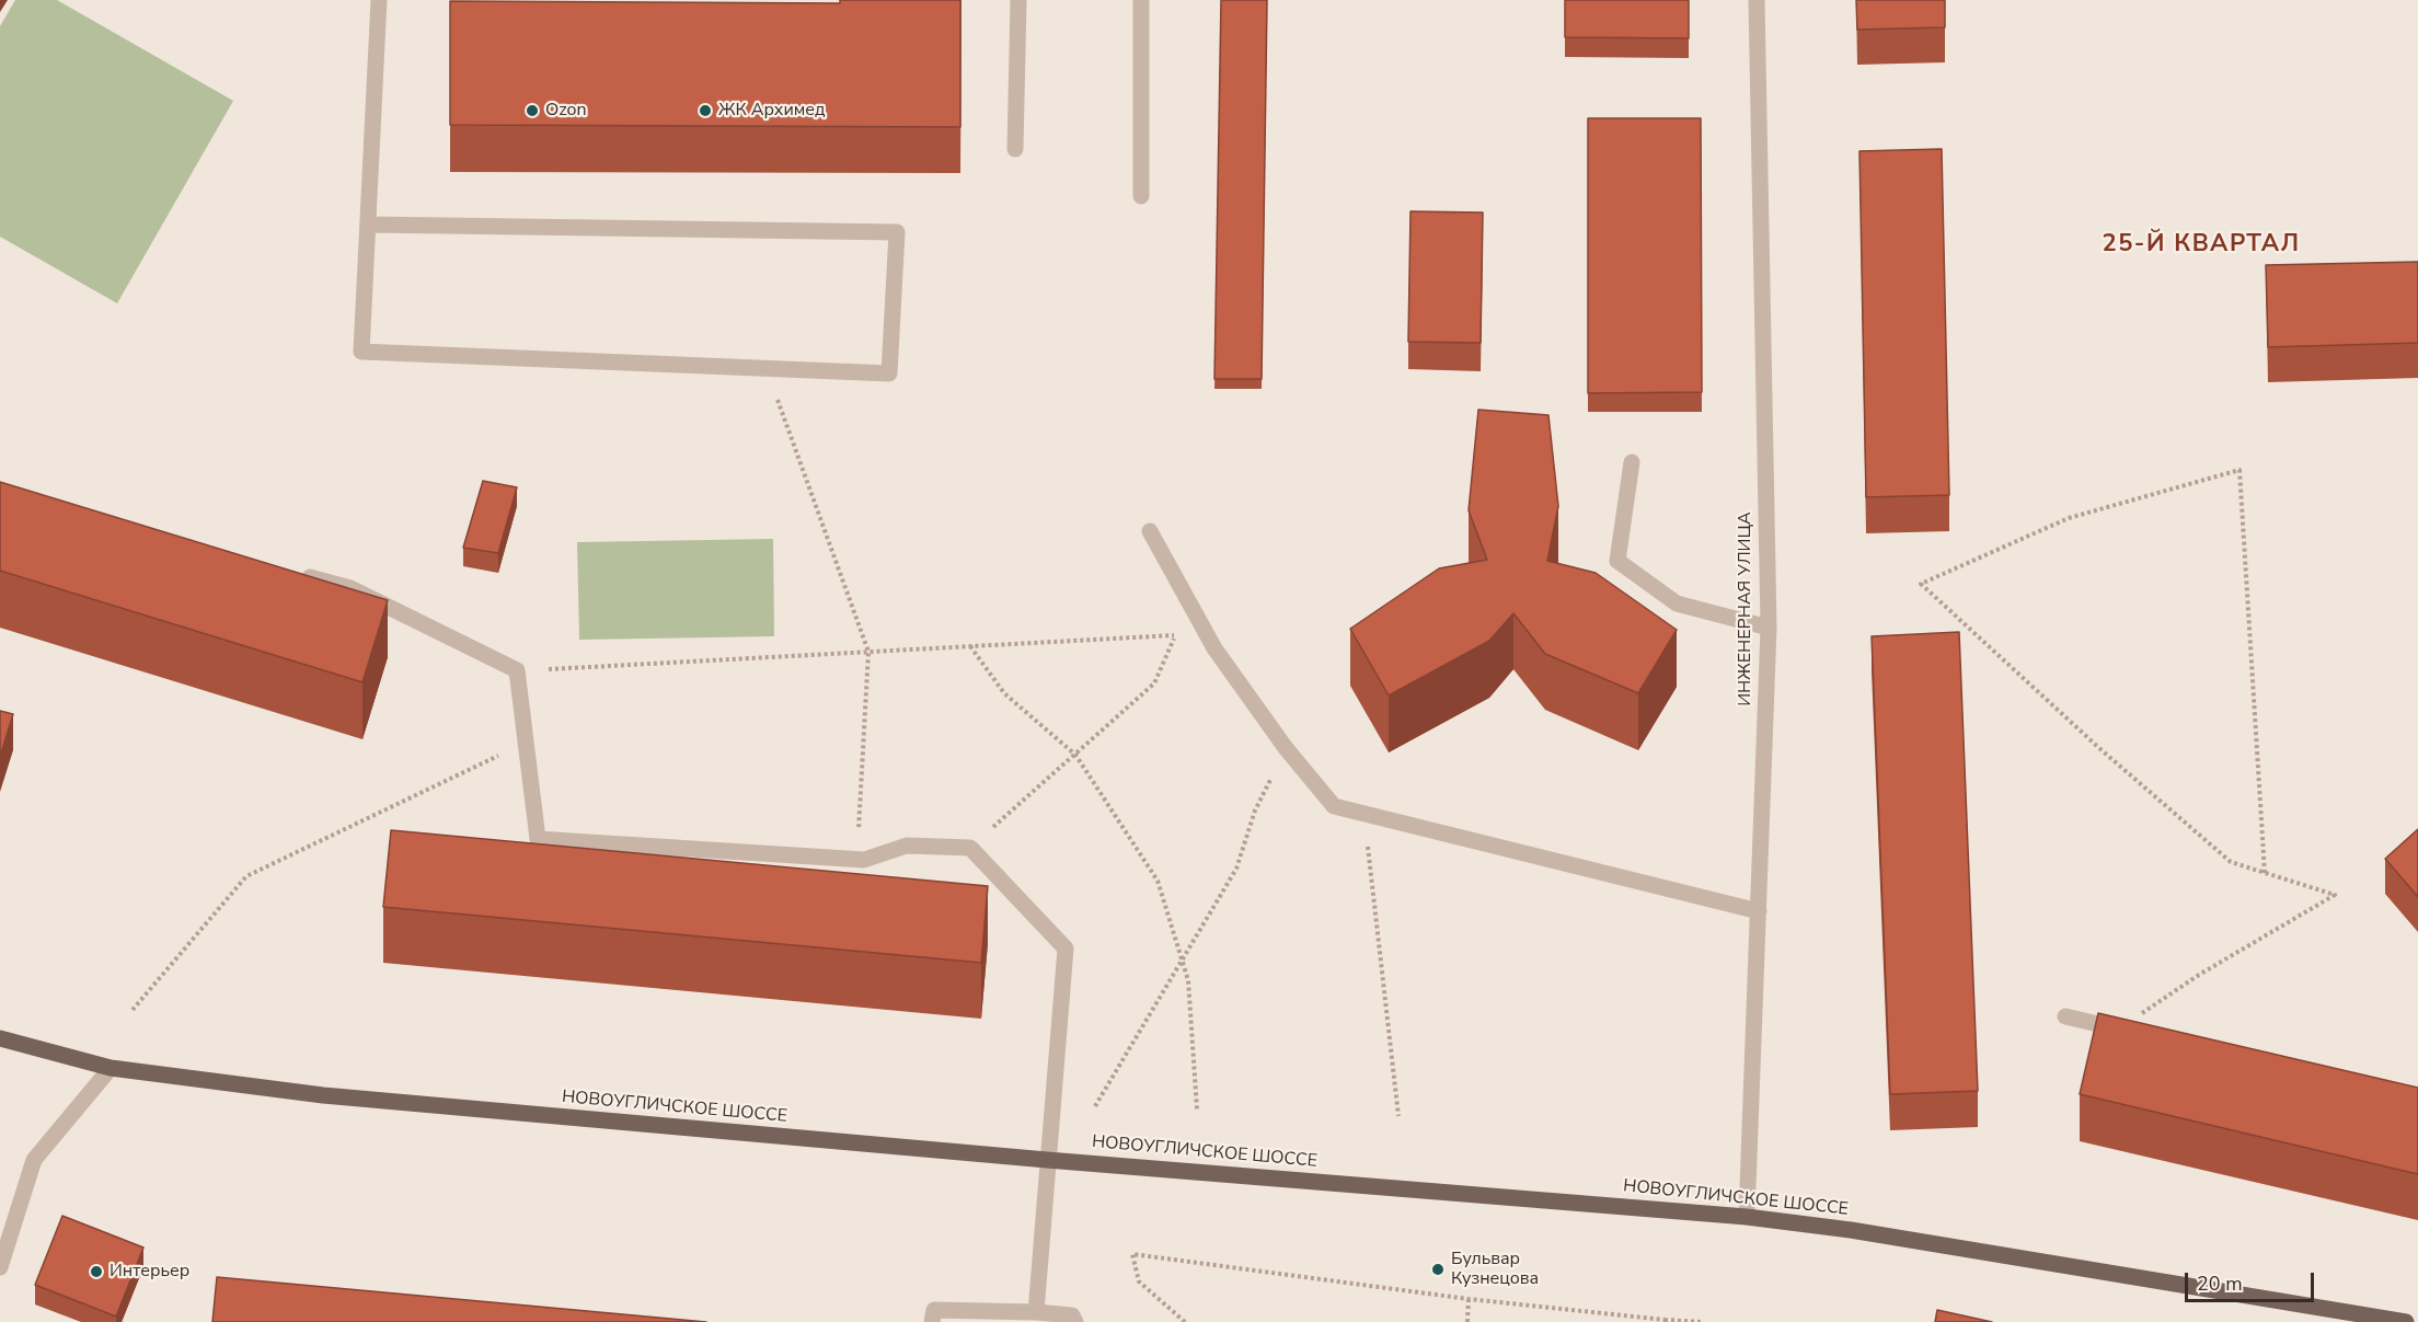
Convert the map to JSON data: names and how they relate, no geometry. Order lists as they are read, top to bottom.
{
  "streets": {
    "main road": ["НОВОУГЛИЧСКОЕ ШОССЕ"],
    "street": ["ИНЖЕНЕРНАЯ УЛИЦА"]
  },
  "crossings": [
    ["ИНЖЕНЕРНАЯ УЛИЦА", "НОВОУГЛИЧСКОЕ ШОССЕ"]
  ],
  "districts": ["25-Й КВАРТАЛ"],
  "places": [
    "Ozon",
    "ЖК Архимед",
    "Бульвар Кузнецова",
    "Интерьер"
  ],
  "scale_bar": "20 m"
}
